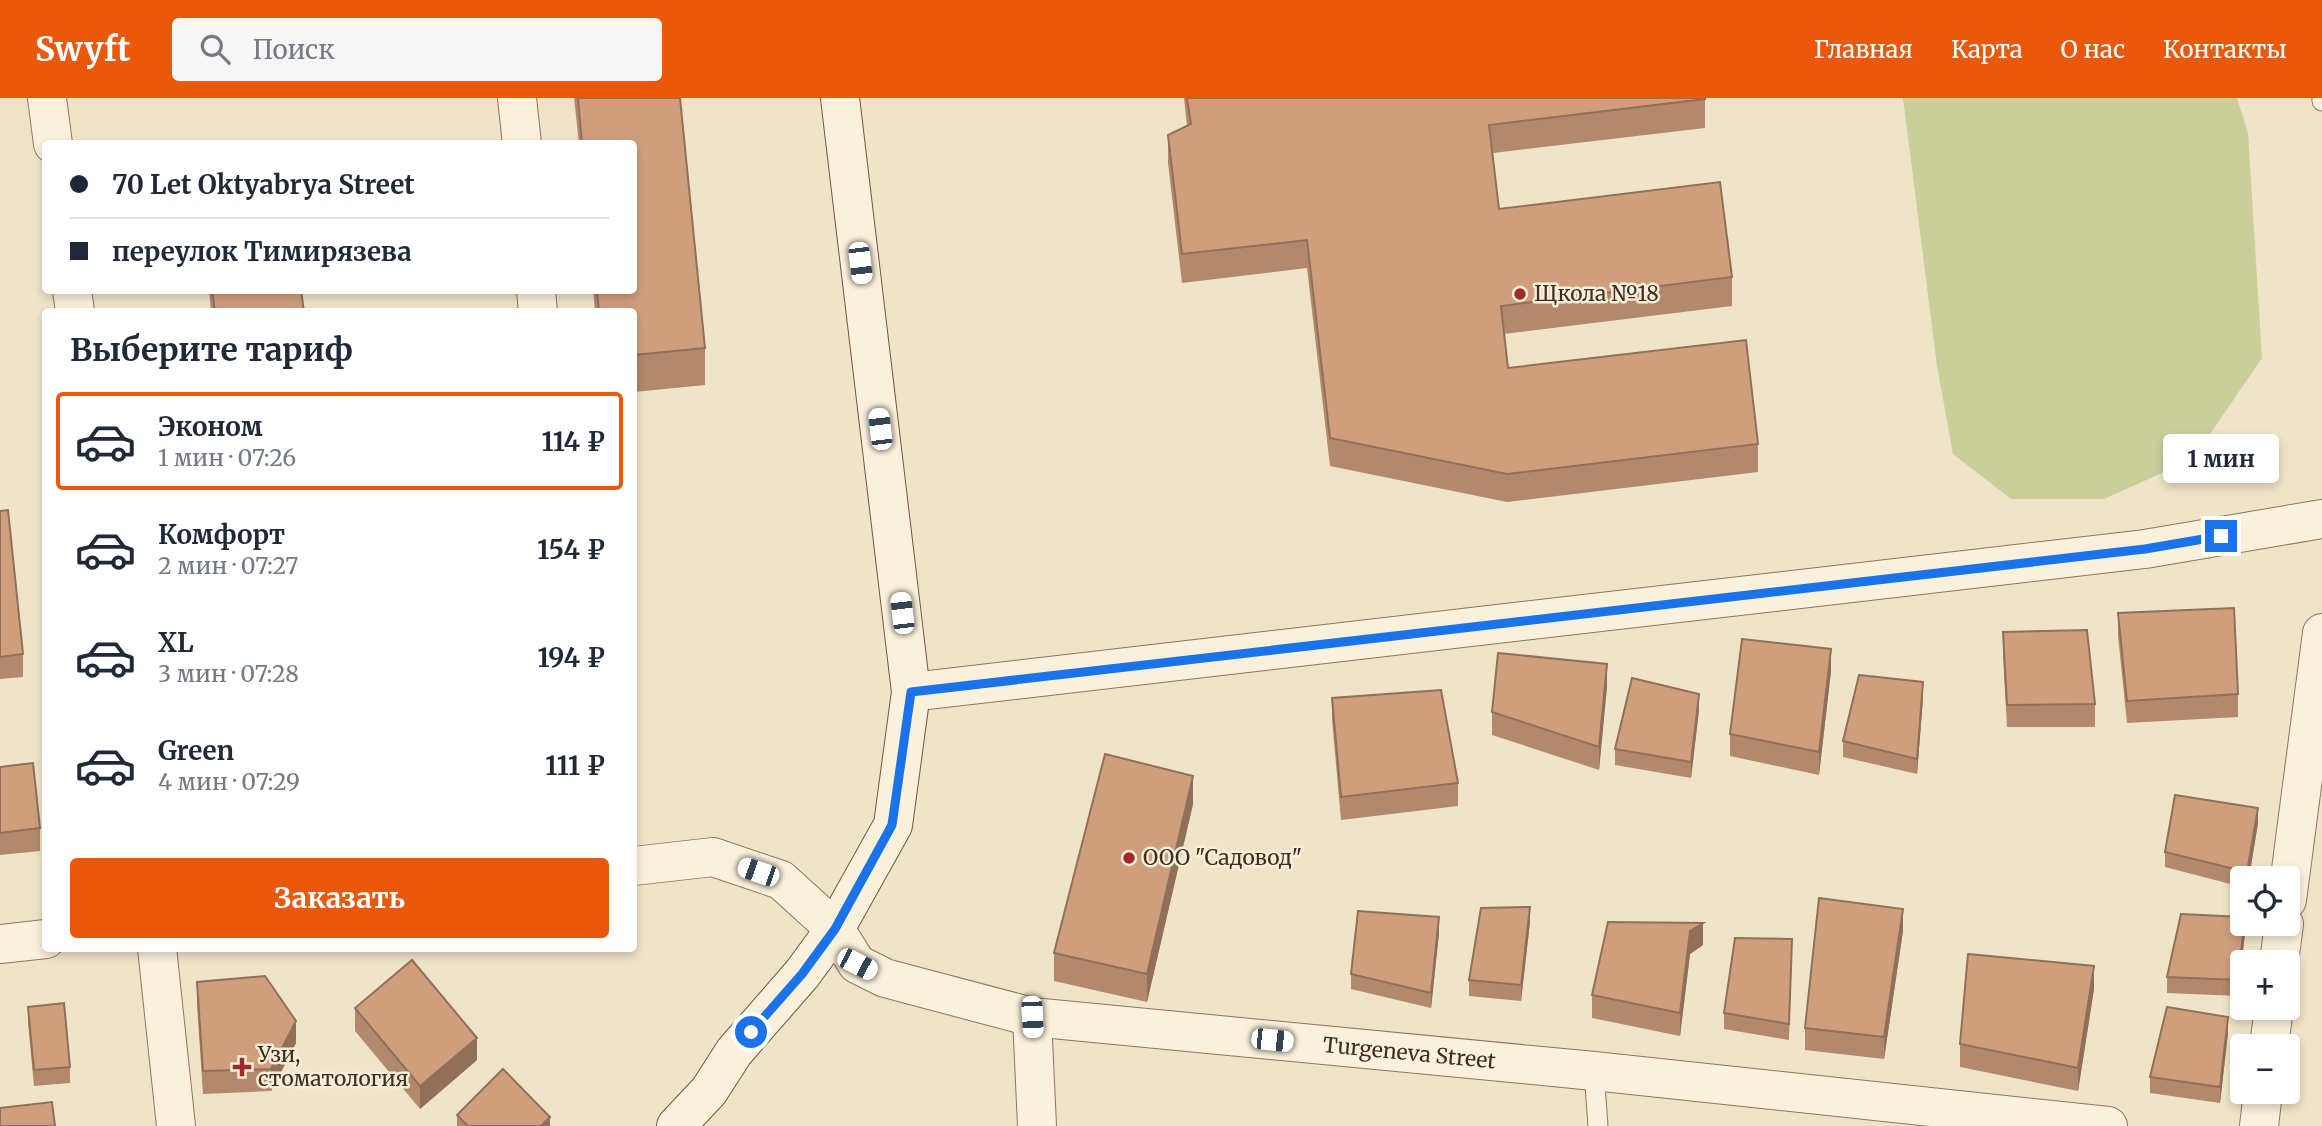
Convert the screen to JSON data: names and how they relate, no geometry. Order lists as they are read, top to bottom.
{
  "streets": {
    "street": ["Turgeneva Street"]
  },
  "places": {
    "other": ["Щкола №18", "ООО \"Садовод\""],
    "health": ["Узи, стоматология"]
  },
  "page": {
    "header": "Swyft",
    "search": "Поиск",
    "nav": [
      "Главная",
      "Карта",
      "О нас",
      "Контакты"
    ],
    "banner": ["70 Let Oktyabrya Street", "переулок Тимирязева"],
    "heading": "Выберите тариф",
    "list": [
      {
        "name": "Эконом",
        "note": "1 мин · 07:26",
        "value": "114 ₽"
      },
      {
        "name": "Комфорт",
        "note": "2 мин · 07:27",
        "value": "154 ₽"
      },
      {
        "name": "XL",
        "note": "3 мин · 07:28",
        "value": "194 ₽"
      },
      {
        "name": "Green",
        "note": "4 мин · 07:29",
        "value": "111 ₽"
      }
    ],
    "bubble": "1 мин",
    "buttons": "Заказать",
    "map_buttons": ["+", "−"]
  }
}
